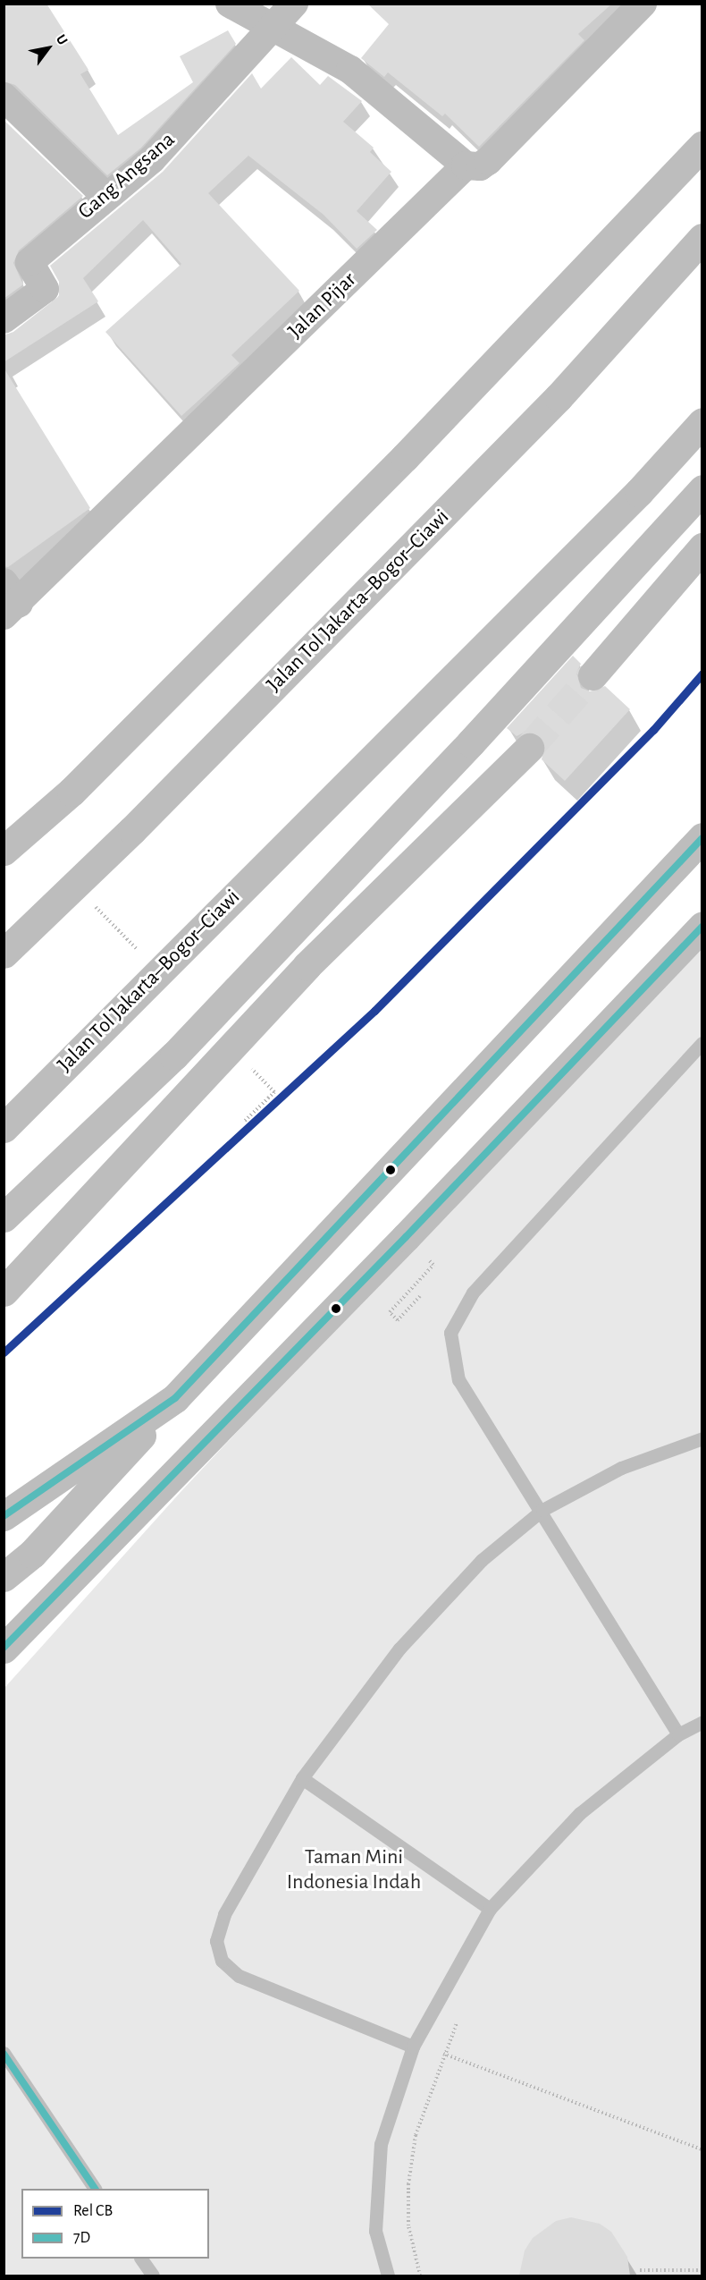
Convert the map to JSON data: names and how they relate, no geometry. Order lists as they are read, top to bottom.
{
  "streets": {
    "main road": ["Jalan Tol Jakarta–Bogor–Ciawi"],
    "street": ["Gang Angsana", "Jalan Pijar"]
  },
  "parks": ["Taman Mini Indonesia Indah"],
  "lines": ["rail line CB", "transit line 7D"],
  "legend": ["Rel CB", "7D"],
  "north": "top right"
}
